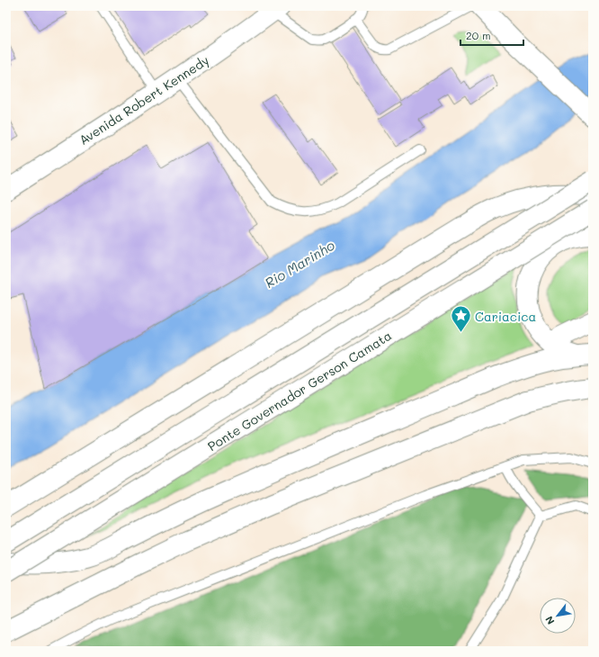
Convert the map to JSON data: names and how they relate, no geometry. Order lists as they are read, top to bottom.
{
  "streets": {
    "main road": ["Avenida Robert Kennedy", "Ponte Governador Gerson Camata"]
  },
  "water": ["Rio Marinho"],
  "places": {
    "place": ["Cariacica"]
  },
  "scale_bar": "20 m",
  "north": "bottom left"
}
